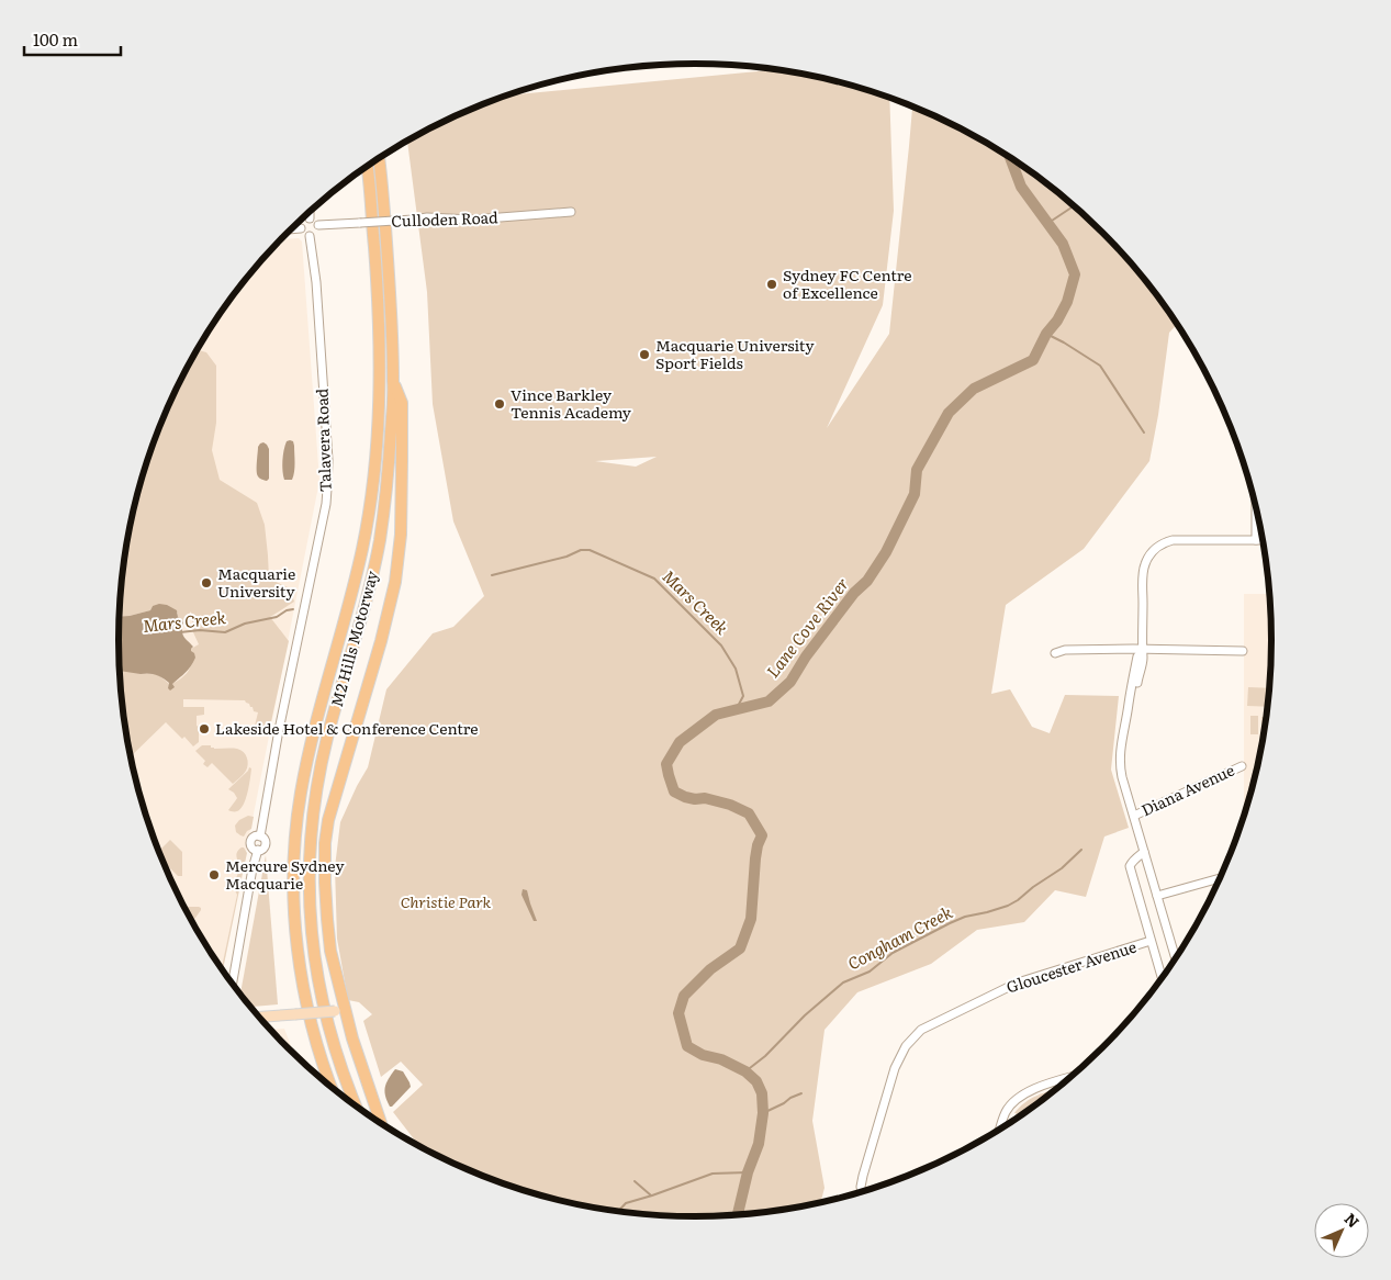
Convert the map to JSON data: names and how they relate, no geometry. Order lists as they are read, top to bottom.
{
  "streets": {
    "highway": ["M2 Hills Motorway"],
    "street": [
      "Culloden Road",
      "Talavera Road",
      "Diana Avenue",
      "Gloucester Avenue"
    ]
  },
  "crossings": [
    ["Culloden Road", "Talavera Road"]
  ],
  "water": ["Mars Creek", "Lane Cove River", "Congham Creek"],
  "parks": ["Christie Park"],
  "places": [
    "Sydney FC Centre of Excellence",
    "Macquarie University Sport Fields",
    "Vince Barkley Tennis Academy",
    "Macquarie University",
    "Lakeside Hotel & Conference Centre",
    "Mercure Sydney Macquarie"
  ],
  "scale_bar": "100 m",
  "north": "top right"
}
